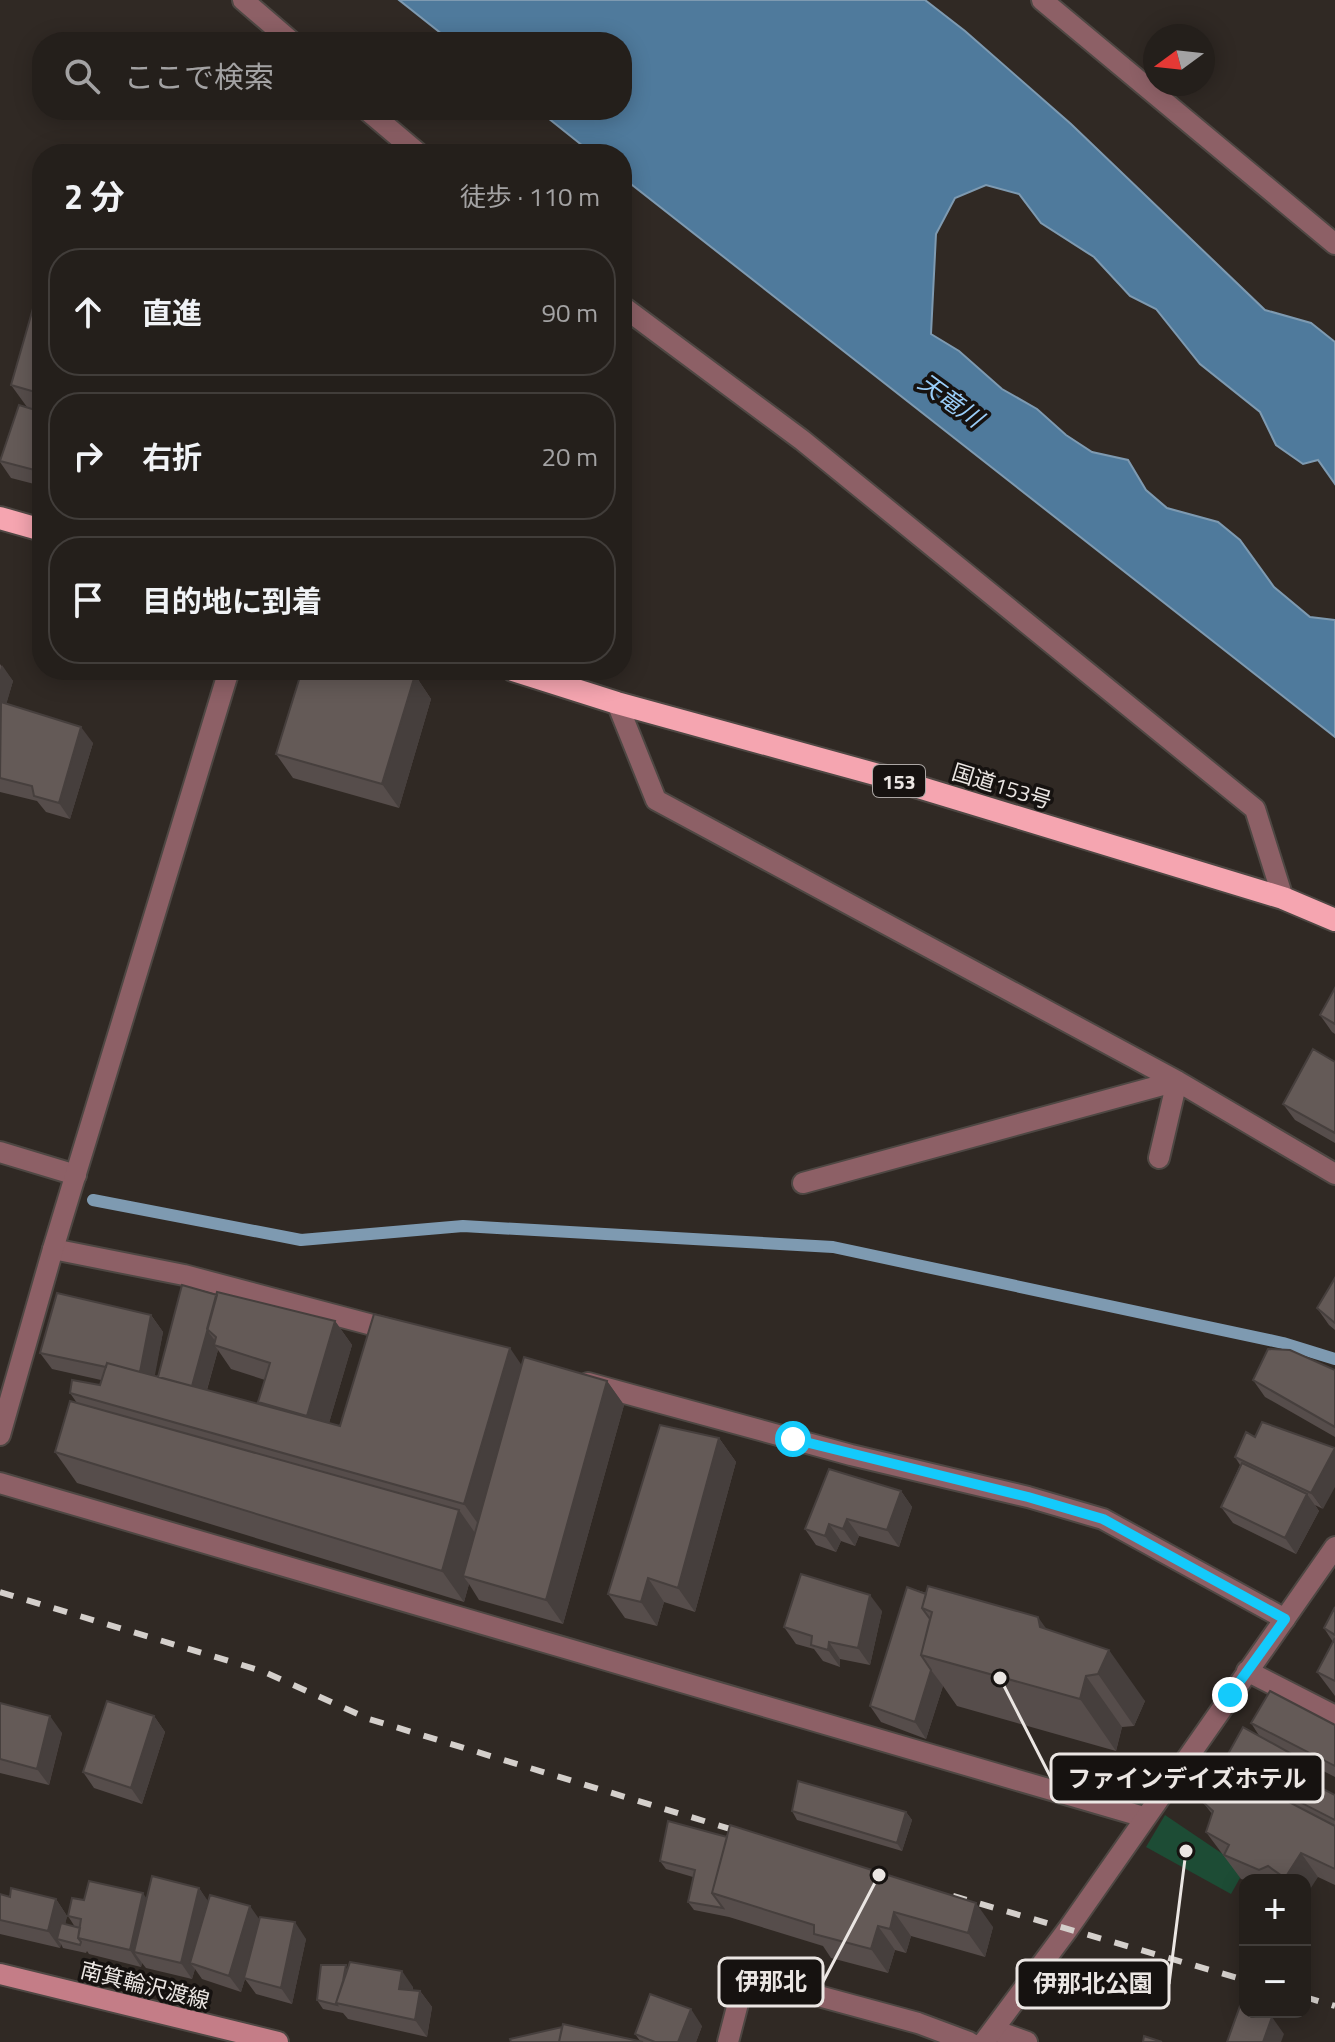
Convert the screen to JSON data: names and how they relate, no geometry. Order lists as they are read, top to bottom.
{
  "streets": {
    "highway": ["153", "国道153号"],
    "main road": ["南箕輪沢渡線"]
  },
  "water": ["天竜川"],
  "places": ["ファインデイズホテル", "伊那北公園", "伊那北"],
  "north": "left",
  "page": {
    "search": "ここで検索",
    "heading": ["2 分", "徒歩 · 110 m"],
    "list": [
      ["直進", "90 m"],
      ["右折", "20 m"],
      "目的地に到着"
    ],
    "map_buttons": ["+", "−"]
  }
}
